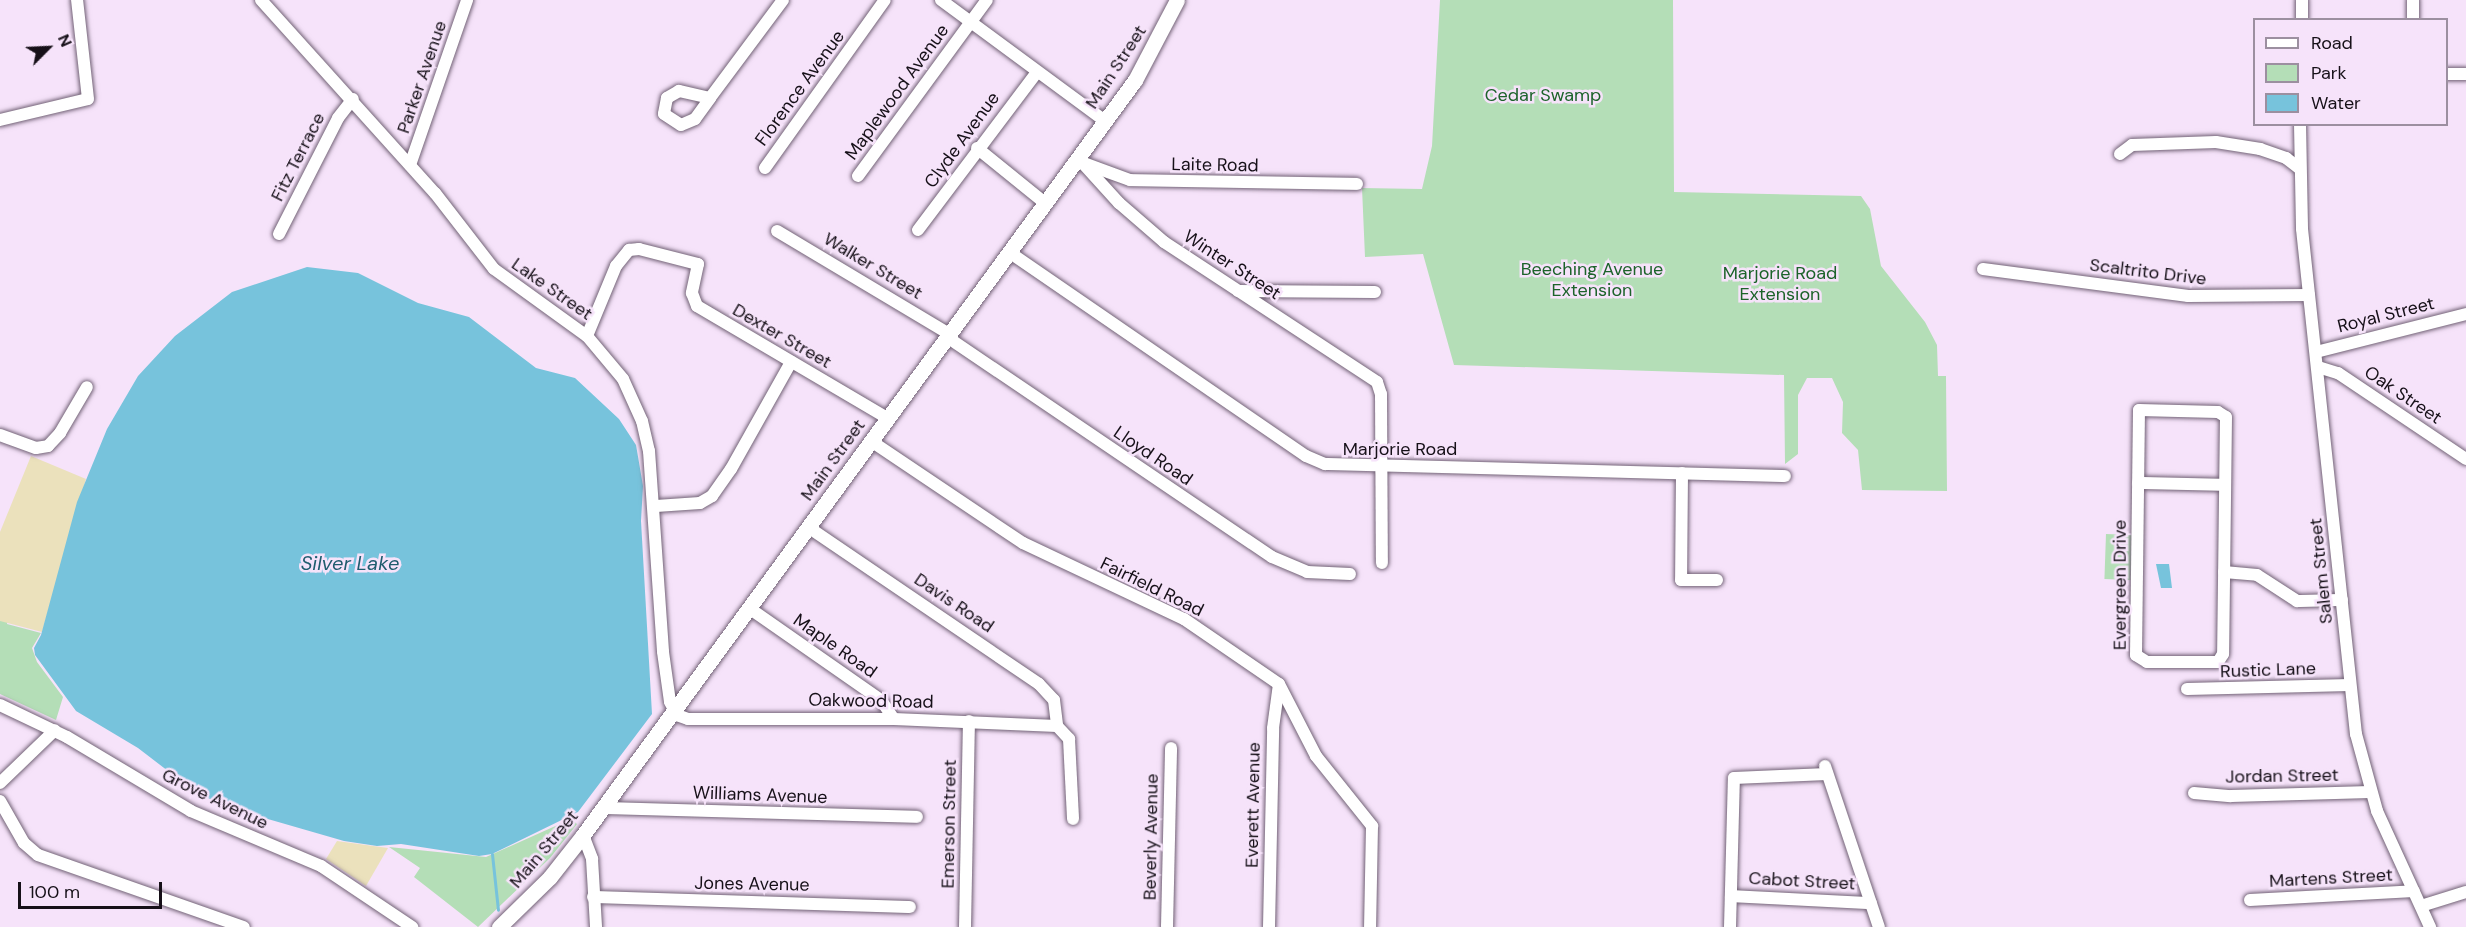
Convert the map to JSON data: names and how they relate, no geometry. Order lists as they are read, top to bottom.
{
  "streets": {
    "main road": ["Main Street"],
    "street": [
      "Parker Avenue",
      "Florence Avenue",
      "Maplewood Avenue",
      "Clyde Avenue",
      "Fitz Terrace",
      "Laite Road",
      "Winter Street",
      "Walker Street",
      "Scaltrito Drive",
      "Lake Street",
      "Royal Street",
      "Dexter Street",
      "Oak Street",
      "Marjorie Road",
      "Lloyd Road",
      "Salem Street",
      "Evergreen Drive",
      "Fairfield Road",
      "Davis Road",
      "Maple Road",
      "Rustic Lane",
      "Oakwood Road",
      "Jordan Street",
      "Williams Avenue",
      "Grove Avenue",
      "Everett Avenue",
      "Emerson Street",
      "Beverly Avenue",
      "Martens Street",
      "Cabot Street",
      "Jones Avenue"
    ]
  },
  "crossings": [
    ["Main Street", "Laite Road"],
    ["Main Street", "Winter Street"],
    ["Main Street", "Walker Street"],
    ["Main Street", "Lake Street"],
    ["Main Street", "Dexter Street"],
    ["Main Street", "Marjorie Road"],
    ["Main Street", "Lloyd Road"],
    ["Main Street", "Fairfield Road"],
    ["Main Street", "Davis Road"],
    ["Main Street", "Maple Road"],
    ["Main Street", "Oakwood Road"],
    ["Main Street", "Williams Avenue"],
    ["Parker Avenue", "Lake Street"],
    ["Fitz Terrace", "Lake Street"],
    ["Laite Road", "Winter Street"],
    ["Winter Street", "Marjorie Road"],
    ["Walker Street", "Lloyd Road"],
    ["Scaltrito Drive", "Salem Street"],
    ["Lake Street", "Dexter Street"],
    ["Lake Street", "Oakwood Road"],
    ["Royal Street", "Salem Street"],
    ["Oak Street", "Salem Street"],
    ["Salem Street", "Rustic Lane"],
    ["Salem Street", "Jordan Street"],
    ["Salem Street", "Martens Street"],
    ["Fairfield Road", "Everett Avenue"],
    ["Davis Road", "Oakwood Road"],
    ["Maple Road", "Oakwood Road"],
    ["Oakwood Road", "Emerson Street"]
  ],
  "water": ["Silver Lake"],
  "parks": ["Cedar Swamp", "Beeching Avenue Extension", "Marjorie Road Extension"],
  "legend": ["Road", "Park", "Water"],
  "scale_bar": "100 m",
  "north": "top right"
}
